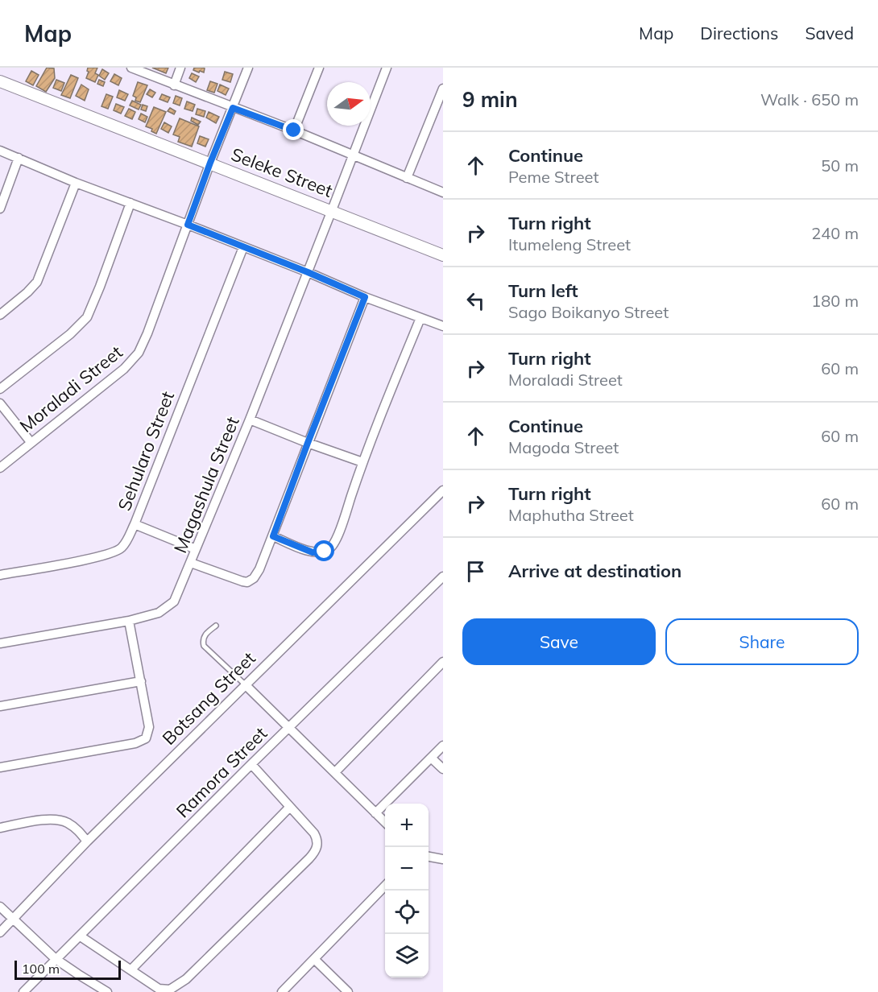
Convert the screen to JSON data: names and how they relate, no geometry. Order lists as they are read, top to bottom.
{
  "streets": {
    "street": [
      "Seleke Street",
      "Moraladi Street",
      "Sehularo Street",
      "Magashula Street",
      "Botsang Street",
      "Ramora Street"
    ]
  },
  "crossings": [
    ["Seleke Street", "Moraladi Street"],
    ["Seleke Street", "Magashula Street"]
  ],
  "scale_bar": "100 m",
  "north": "right",
  "page": {
    "header": "Map",
    "nav": ["Map", "Directions", "Saved"],
    "heading": ["9 min", "Walk · 650 m"],
    "list": [
      ["Continue", "Peme Street", "50 m"],
      ["Turn right", "Itumeleng Street", "240 m"],
      ["Turn left", "Sago Boikanyo Street", "180 m"],
      ["Turn right", "Moraladi Street", "60 m"],
      ["Continue", "Magoda Street", "60 m"],
      ["Turn right", "Maphutha Street", "60 m"],
      "Arrive at destination"
    ],
    "buttons": ["Save", "Share"],
    "map_buttons": ["+", "−"],
    "scale": "100 m"
  }
}
